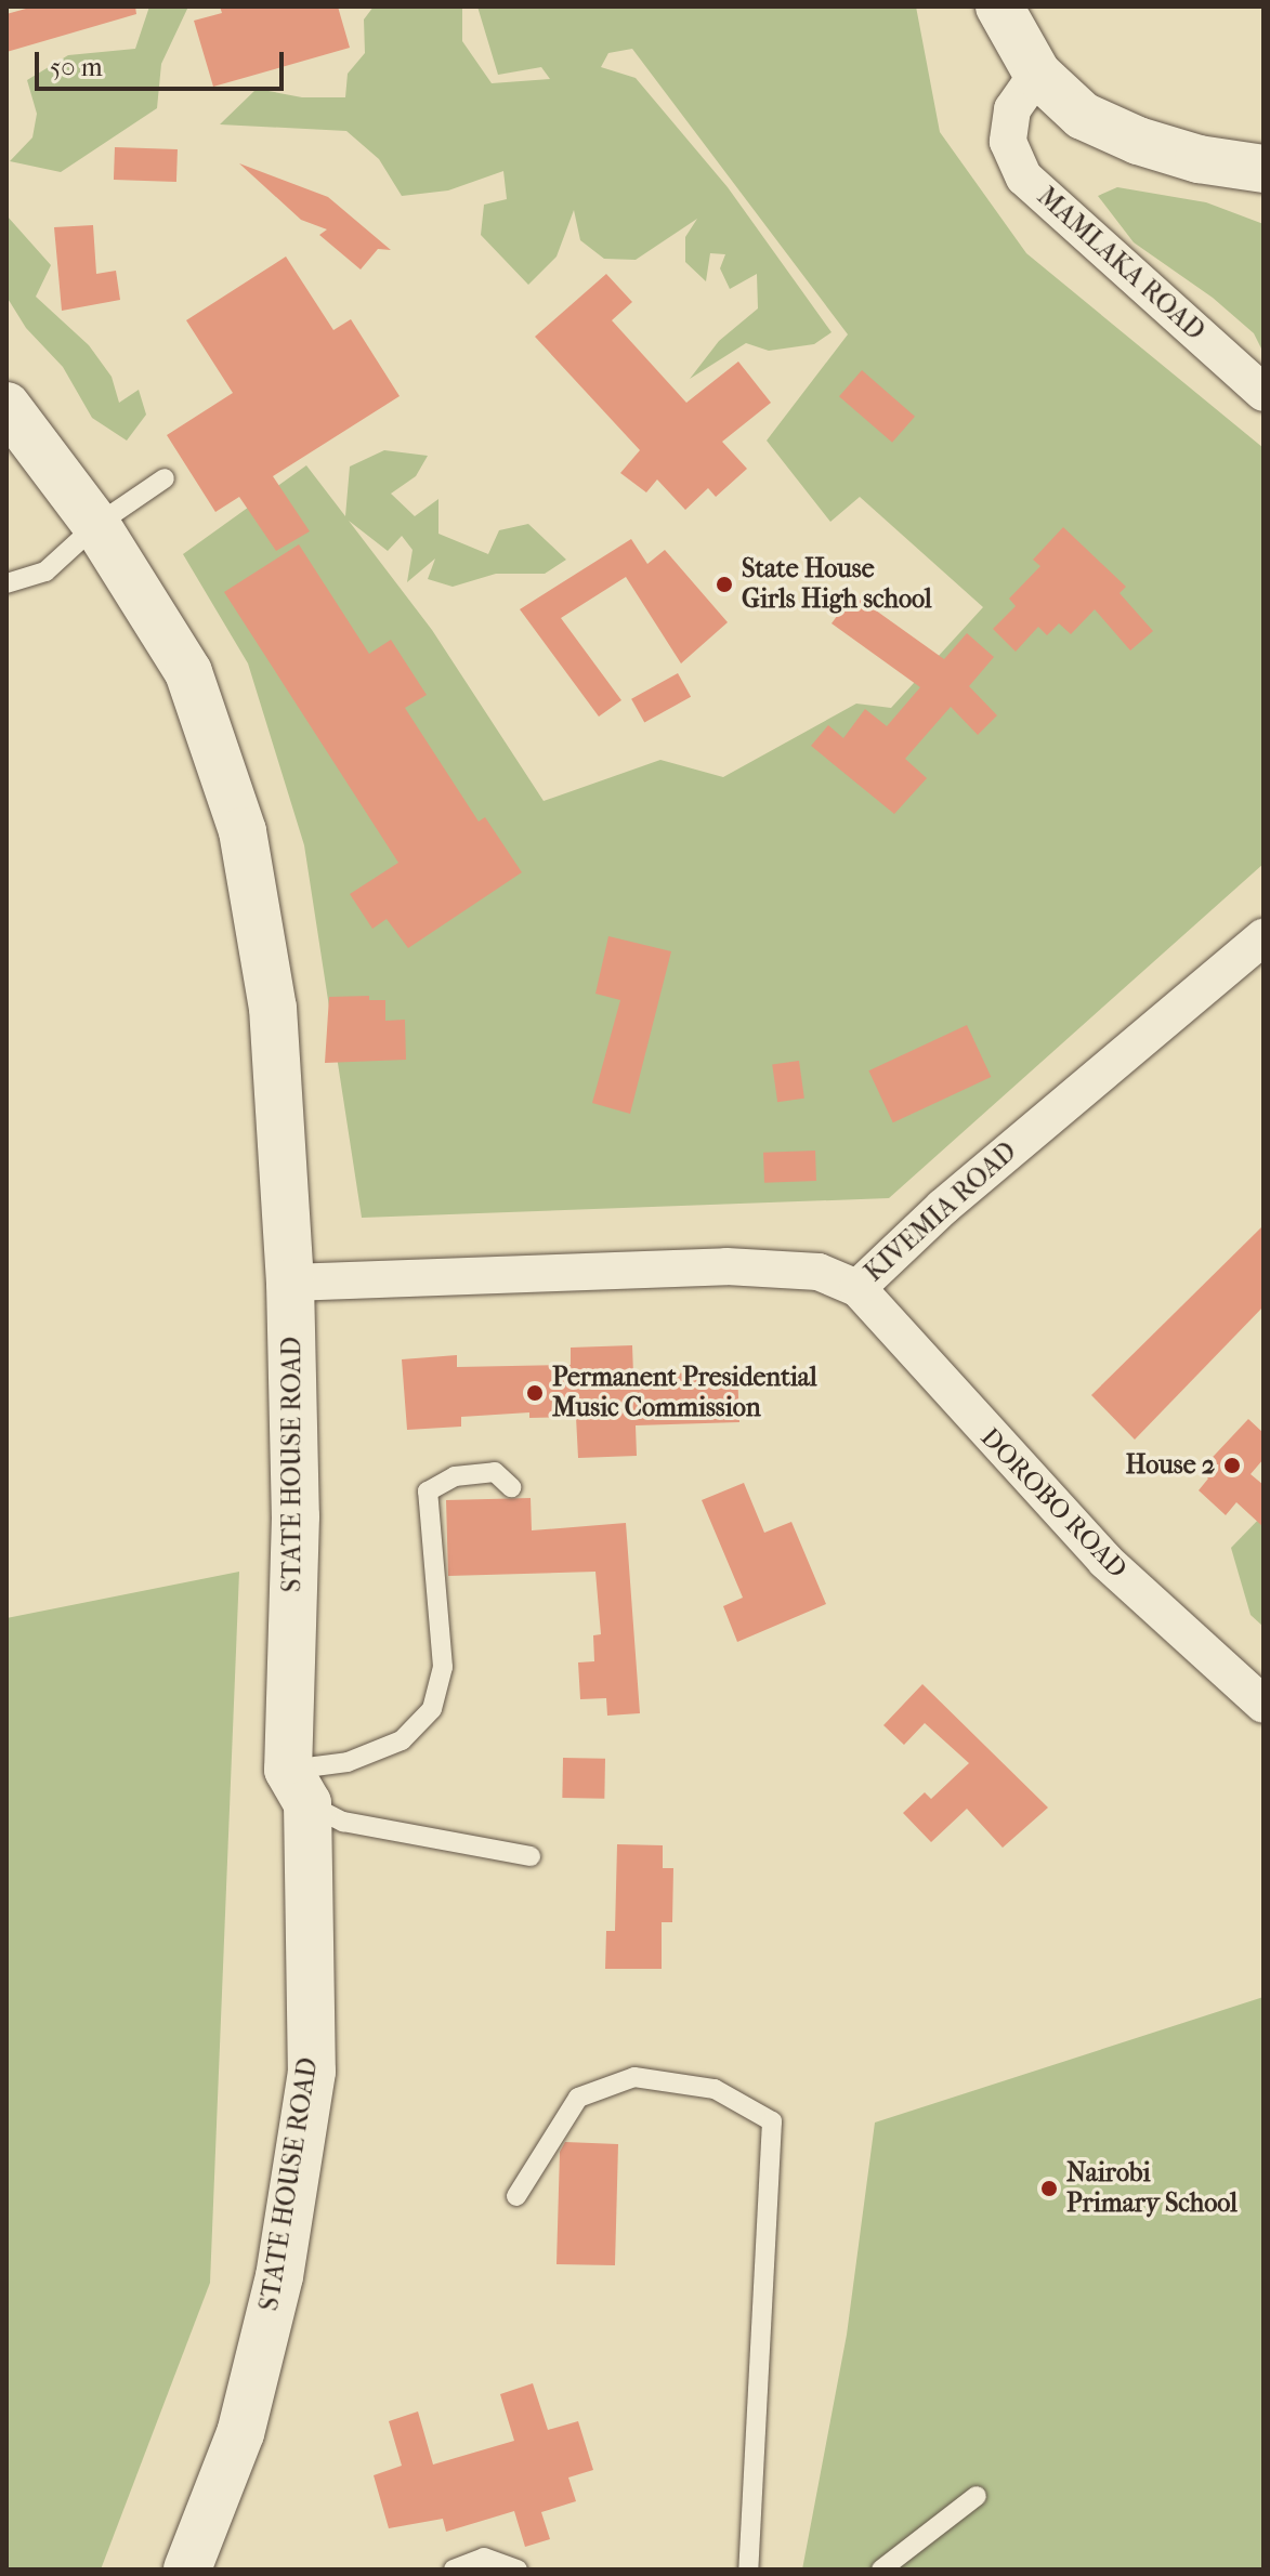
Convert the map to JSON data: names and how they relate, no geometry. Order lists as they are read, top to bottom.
{
  "streets": {
    "street": [
      "MAMLAKA ROAD",
      "KIVEMIA ROAD",
      "STATE HOUSE ROAD",
      "DOROBO ROAD"
    ]
  },
  "crossings": [
    ["KIVEMIA ROAD", "STATE HOUSE ROAD"],
    ["KIVEMIA ROAD", "DOROBO ROAD"]
  ],
  "places": [
    "State House Girls High school",
    "Permanent Presidential Music Commission",
    "House 2",
    "Nairobi Primary School"
  ],
  "scale_bar": "50 m"
}
